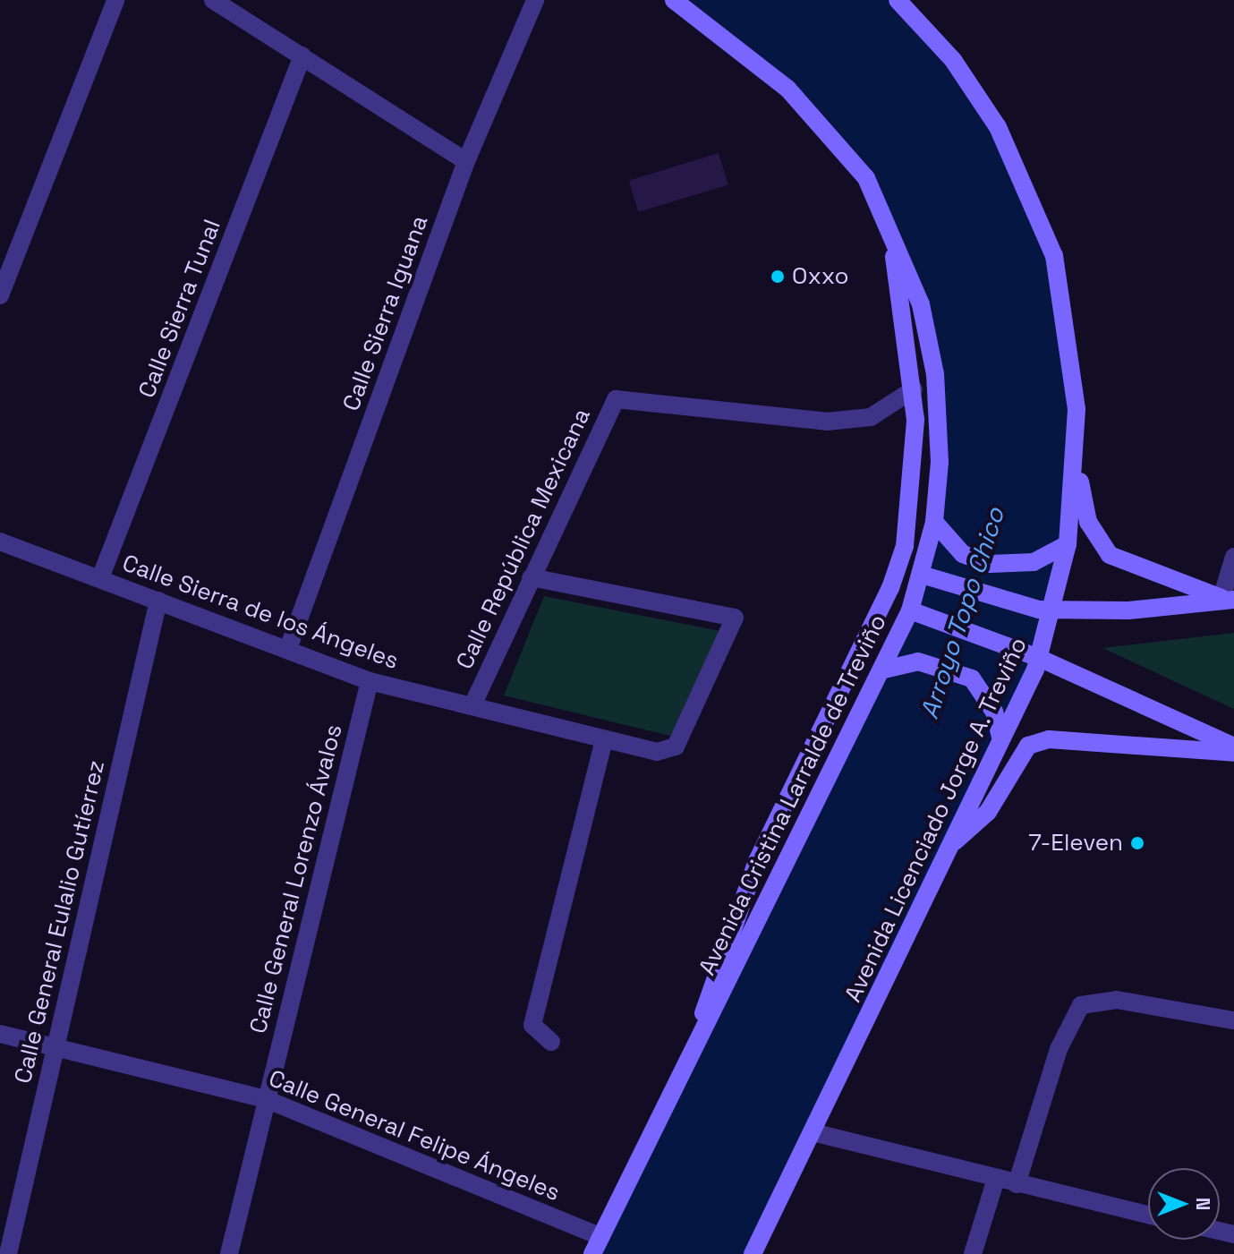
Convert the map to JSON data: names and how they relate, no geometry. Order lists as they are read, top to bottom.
{
  "streets": {
    "main road": ["Avenida Cristina Larralde de Treviño", "Avenida Licenciado Jorge A. Treviño"],
    "street": [
      "Calle Sierra Tunal",
      "Calle Sierra Iguana",
      "Calle República Mexicana",
      "Calle Sierra de los Ángeles",
      "Calle General Lorenzo Ávalos",
      "Calle General Eulalio Gutíerrez",
      "Calle General Felipe Ángeles"
    ]
  },
  "crossings": [
    ["Calle Sierra Tunal", "Calle Sierra de los Ángeles"],
    ["Calle Sierra Iguana", "Calle Sierra de los Ángeles"],
    ["Calle República Mexicana", "Calle Sierra de los Ángeles"],
    ["Calle Sierra de los Ángeles", "Calle General Lorenzo Ávalos"],
    ["Calle Sierra de los Ángeles", "Calle General Eulalio Gutíerrez"],
    ["Avenida Cristina Larralde de Treviño", "Calle General Felipe Ángeles"],
    ["Calle General Lorenzo Ávalos", "Calle General Felipe Ángeles"],
    ["Calle General Eulalio Gutíerrez", "Calle General Felipe Ángeles"]
  ],
  "water": ["Arroyo Topo Chico"],
  "places": ["Oxxo", "7-Eleven"],
  "north": "right"
}
